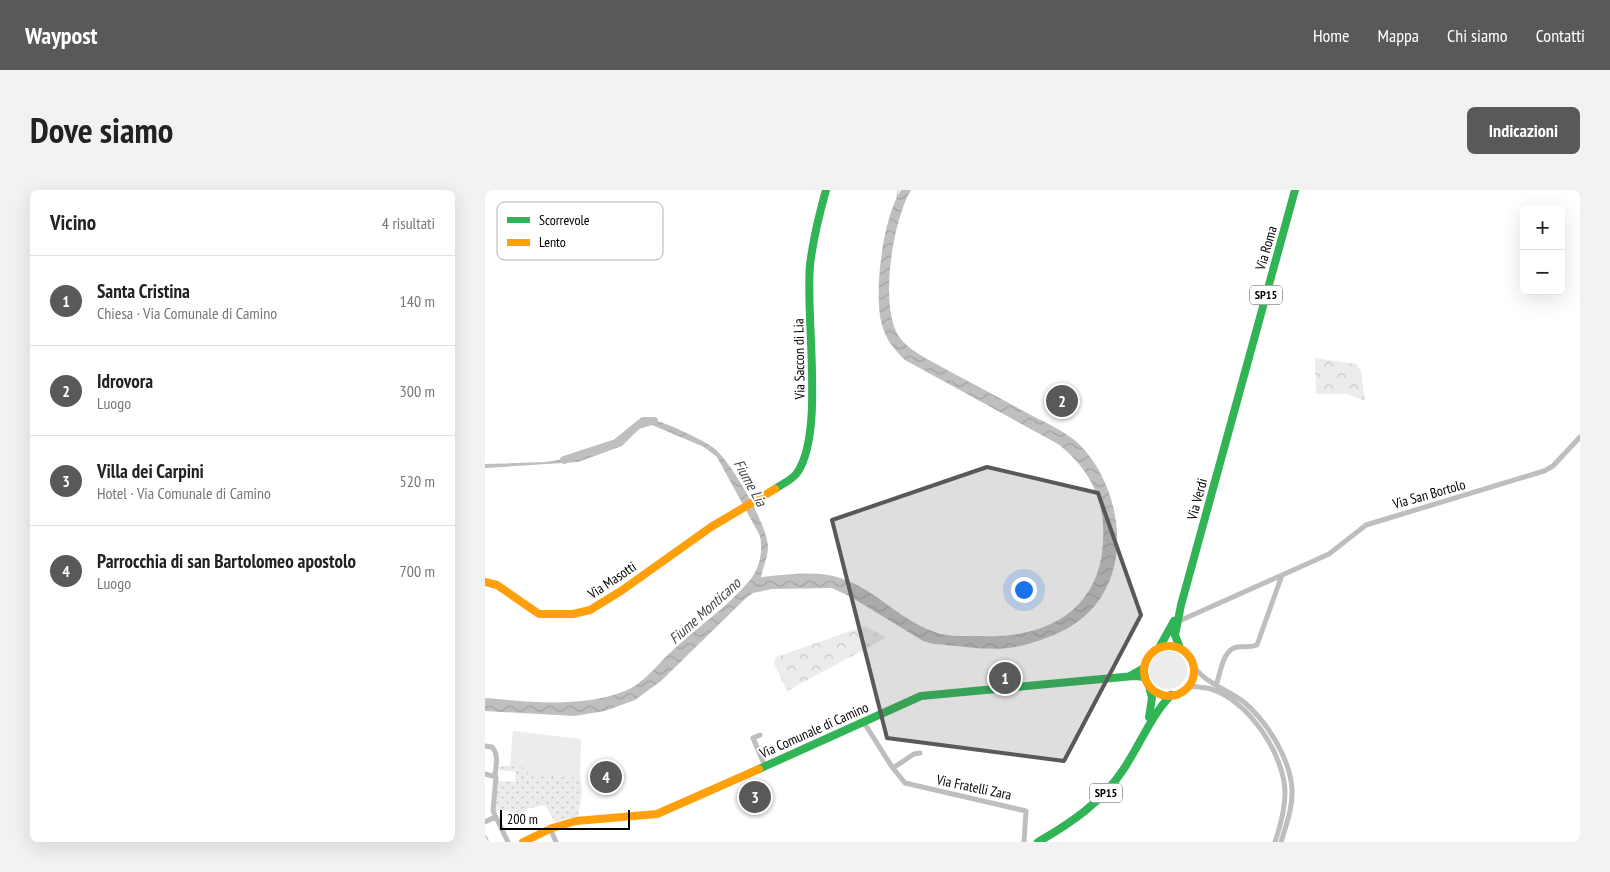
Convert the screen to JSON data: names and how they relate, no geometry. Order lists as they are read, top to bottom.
{
  "streets": {
    "street": [
      "Via Roma",
      "SP15",
      "Via Saccon di Lia",
      "Via San Bortolo",
      "Via Verdi",
      "Via Masotti",
      "Via Comunale di Camino",
      "Via Fratelli Zara"
    ]
  },
  "crossings": [
    ["Via Roma", "Via Verdi"],
    ["SP15", "Via San Bortolo"],
    ["SP15", "Via Verdi"],
    ["SP15", "Via Comunale di Camino"],
    ["Via Saccon di Lia", "Via Masotti"],
    ["Via Comunale di Camino", "Via Fratelli Zara"]
  ],
  "water": ["Fiume Lia", "Fiume Monticano"],
  "legend": ["Scorrevole", "Lento"],
  "scale_bar": "200 m",
  "page": {
    "header": "Waypost",
    "nav": [
      "Home",
      "Mappa",
      "Chi siamo",
      "Contatti"
    ],
    "title": "Dove siamo",
    "buttons": "Indicazioni",
    "heading": ["Vicino", "4 risultati"],
    "map_buttons": ["+", "−"],
    "list": [
      {
        "mark": "1",
        "name": "Santa Cristina",
        "note": "Chiesa · Via Comunale di Camino",
        "value": "140 m"
      },
      {
        "mark": "2",
        "name": "Idrovora",
        "note": "Luogo",
        "value": "300 m"
      },
      {
        "mark": "3",
        "name": "Villa dei Carpini",
        "note": "Hotel · Via Comunale di Camino",
        "value": "520 m"
      },
      {
        "mark": "4",
        "name": "Parrocchia di san Bartolomeo apostolo",
        "note": "Luogo",
        "value": "700 m"
      }
    ],
    "pins": [
      "2",
      "1",
      "4",
      "3"
    ],
    "scale": "200 m"
  }
}
